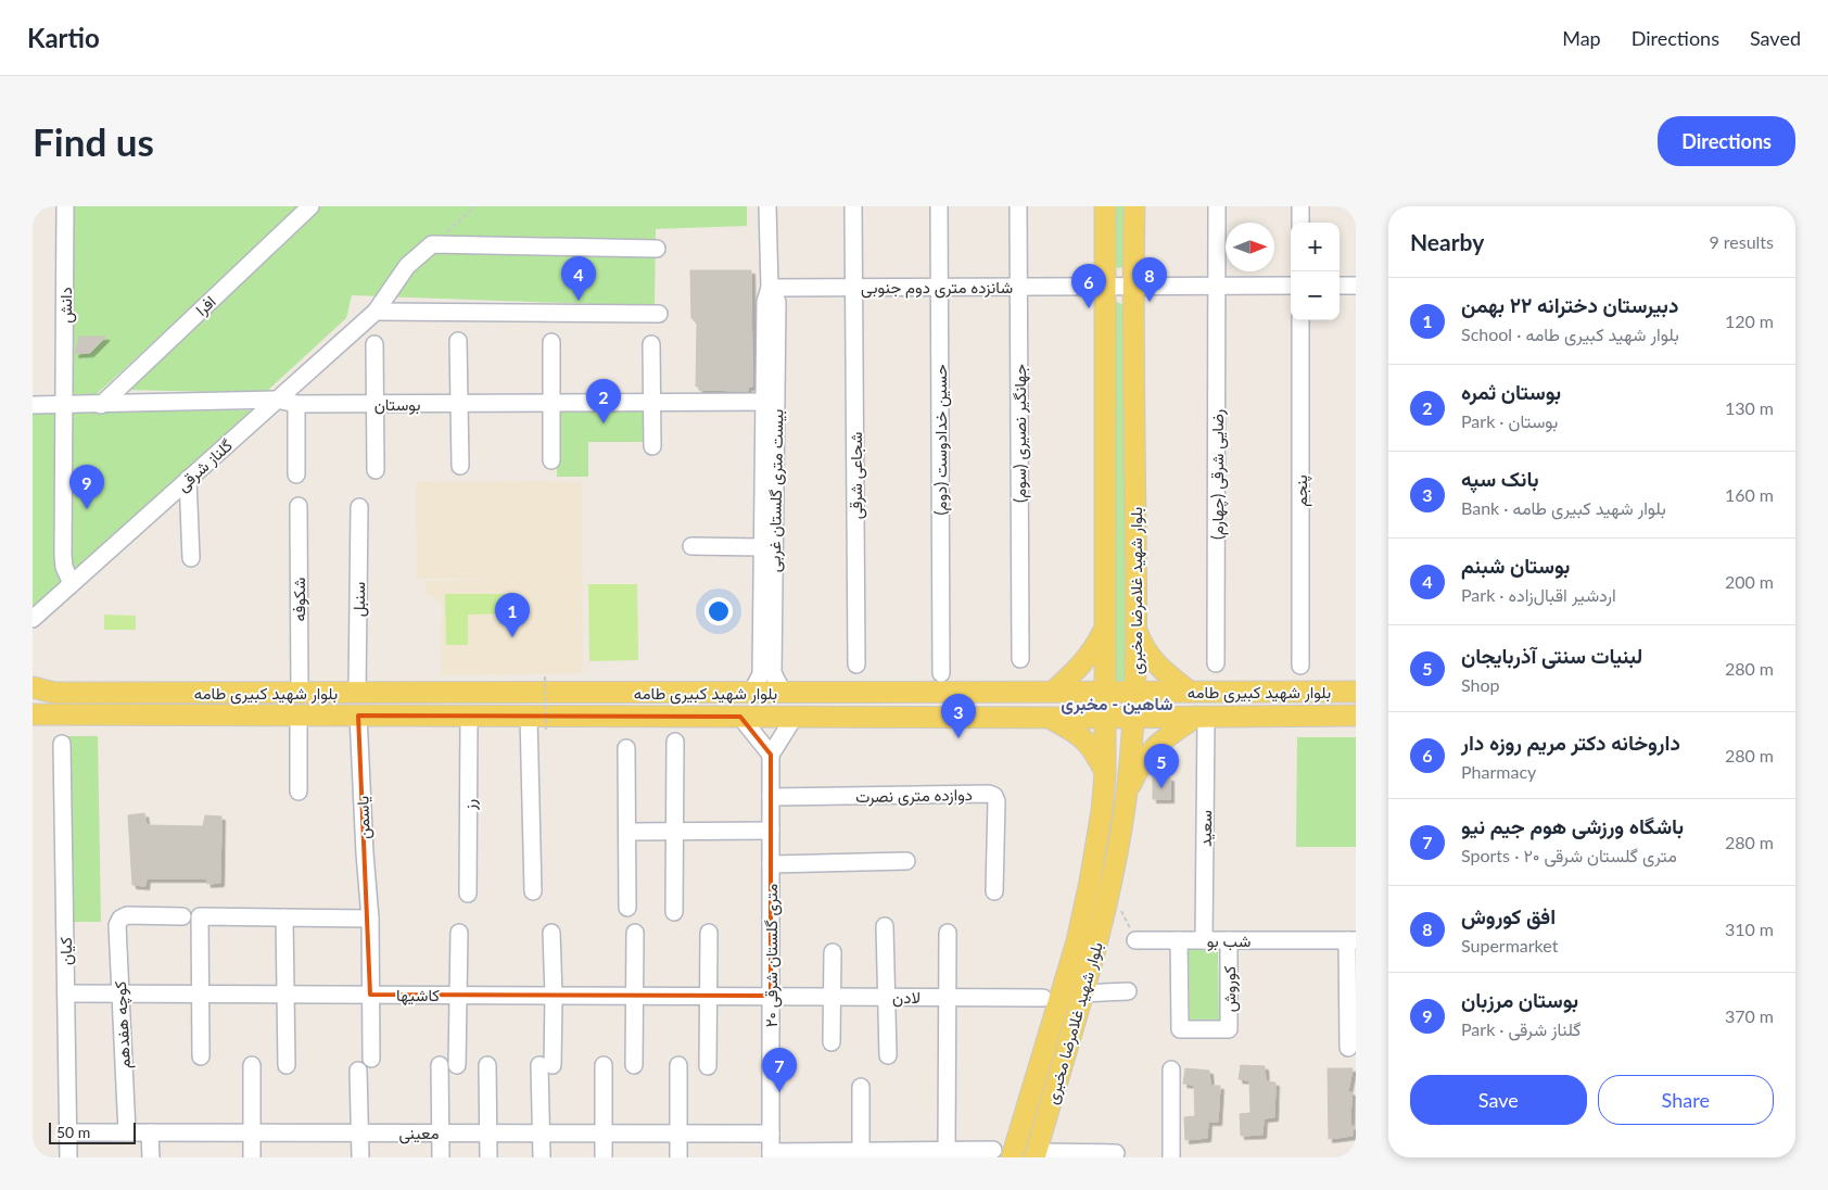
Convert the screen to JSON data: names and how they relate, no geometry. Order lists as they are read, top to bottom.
{
  "streets": {
    "main road": ["بلوار شهید غلامرضا مخبری", "بلوار شهید کبیری طامه"],
    "street": [
      "شانزده متری دوم جنوبی",
      "دانش",
      "افرا",
      "بوستان",
      "جهانگیر نصیری (سوم)",
      "حسین خدادوست (دوم)",
      "گلناز شرقی",
      "رضایی شرقی (چهارم)",
      "شجاعی شرقی",
      "بیست متری گلستان غربی",
      "پنجم",
      "شکوفه",
      "سنبل",
      "دوازده متری نصرت",
      "رز",
      "یاسمن",
      "سعید",
      "شب بو",
      "کیان",
      "۲۰ متری گلستان شرقی",
      "کوروش",
      "کاشیها",
      "لادن",
      "کوچه هفدهم",
      "معینی"
    ]
  },
  "crossings": [
    ["شانزده متری دوم جنوبی", "جهانگیر نصیری (سوم)"],
    ["شانزده متری دوم جنوبی", "حسین خدادوست (دوم)"],
    ["شانزده متری دوم جنوبی", "رضایی شرقی (چهارم)"],
    ["شانزده متری دوم جنوبی", "شجاعی شرقی"],
    ["شانزده متری دوم جنوبی", "بیست متری گلستان غربی"],
    ["شانزده متری دوم جنوبی", "بلوار شهید غلامرضا مخبری"],
    ["دانش", "بوستان"],
    ["دانش", "گلناز شرقی"],
    ["افرا", "بوستان"],
    ["بوستان", "گلناز شرقی"],
    ["بوستان", "بیست متری گلستان غربی"],
    ["بیست متری گلستان غربی", "بلوار شهید کبیری طامه"],
    ["بلوار شهید غلامرضا مخبری", "بلوار شهید کبیری طامه"],
    ["شکوفه", "بلوار شهید کبیری طامه"],
    ["سنبل", "بلوار شهید کبیری طامه"],
    ["بلوار شهید کبیری طامه", "رز"],
    ["بلوار شهید کبیری طامه", "یاسمن"],
    ["بلوار شهید کبیری طامه", "سعید"],
    ["دوازده متری نصرت", "۲۰ متری گلستان شرقی"],
    ["یاسمن", "کاشیها"],
    ["سعید", "شب بو"],
    ["شب بو", "کوروش"],
    ["کیان", "کاشیها"],
    ["کیان", "معینی"],
    ["۲۰ متری گلستان شرقی", "کاشیها"],
    ["۲۰ متری گلستان شرقی", "لادن"],
    ["۲۰ متری گلستان شرقی", "معینی"],
    ["کاشیها", "لادن"],
    ["کاشیها", "کوچه هفدهم"],
    ["کوچه هفدهم", "معینی"]
  ],
  "districts": ["شاهین - مخبری"],
  "scale_bar": "50 m",
  "north": "right",
  "page": {
    "header": "Kartio",
    "nav": ["Map", "Directions", "Saved"],
    "buttons": [
      "Directions",
      ["Save", "Share"]
    ],
    "title": "Find us",
    "heading": ["Nearby", "9 results"],
    "map_buttons": ["+", "−"],
    "pins": [
      "4",
      "8",
      "6",
      "2",
      "9",
      "1",
      "3",
      "5",
      "7"
    ],
    "list": [
      {
        "mark": "1",
        "name": "دبیرستان دخترانه ۲۲ بهمن",
        "note": "School · بلوار شهید کبیری طامه",
        "value": "120 m"
      },
      {
        "mark": "2",
        "name": "بوستان ثمره",
        "note": "Park · بوستان",
        "value": "130 m"
      },
      {
        "mark": "3",
        "name": "بانک سپه",
        "note": "Bank · بلوار شهید کبیری طامه",
        "value": "160 m"
      },
      {
        "mark": "4",
        "name": "بوستان شبنم",
        "note": "Park · اردشیر اقبال‌زاده",
        "value": "200 m"
      },
      {
        "mark": "5",
        "name": "لبنیات سنتی آذربایجان",
        "note": "Shop",
        "value": "280 m"
      },
      {
        "mark": "6",
        "name": "داروخانه دکتر مریم روزه دار",
        "note": "Pharmacy",
        "value": "280 m"
      },
      {
        "mark": "7",
        "name": "باشگاه ورزشی هوم جیم نیو",
        "note": "Sports · ۲۰ متری گلستان شرقی",
        "value": "280 m"
      },
      {
        "mark": "8",
        "name": "افق کوروش",
        "note": "Supermarket",
        "value": "310 m"
      },
      {
        "mark": "9",
        "name": "بوستان مرزبان",
        "note": "Park · گلناز شرقی",
        "value": "370 m"
      }
    ],
    "scale": "50 m"
  }
}
